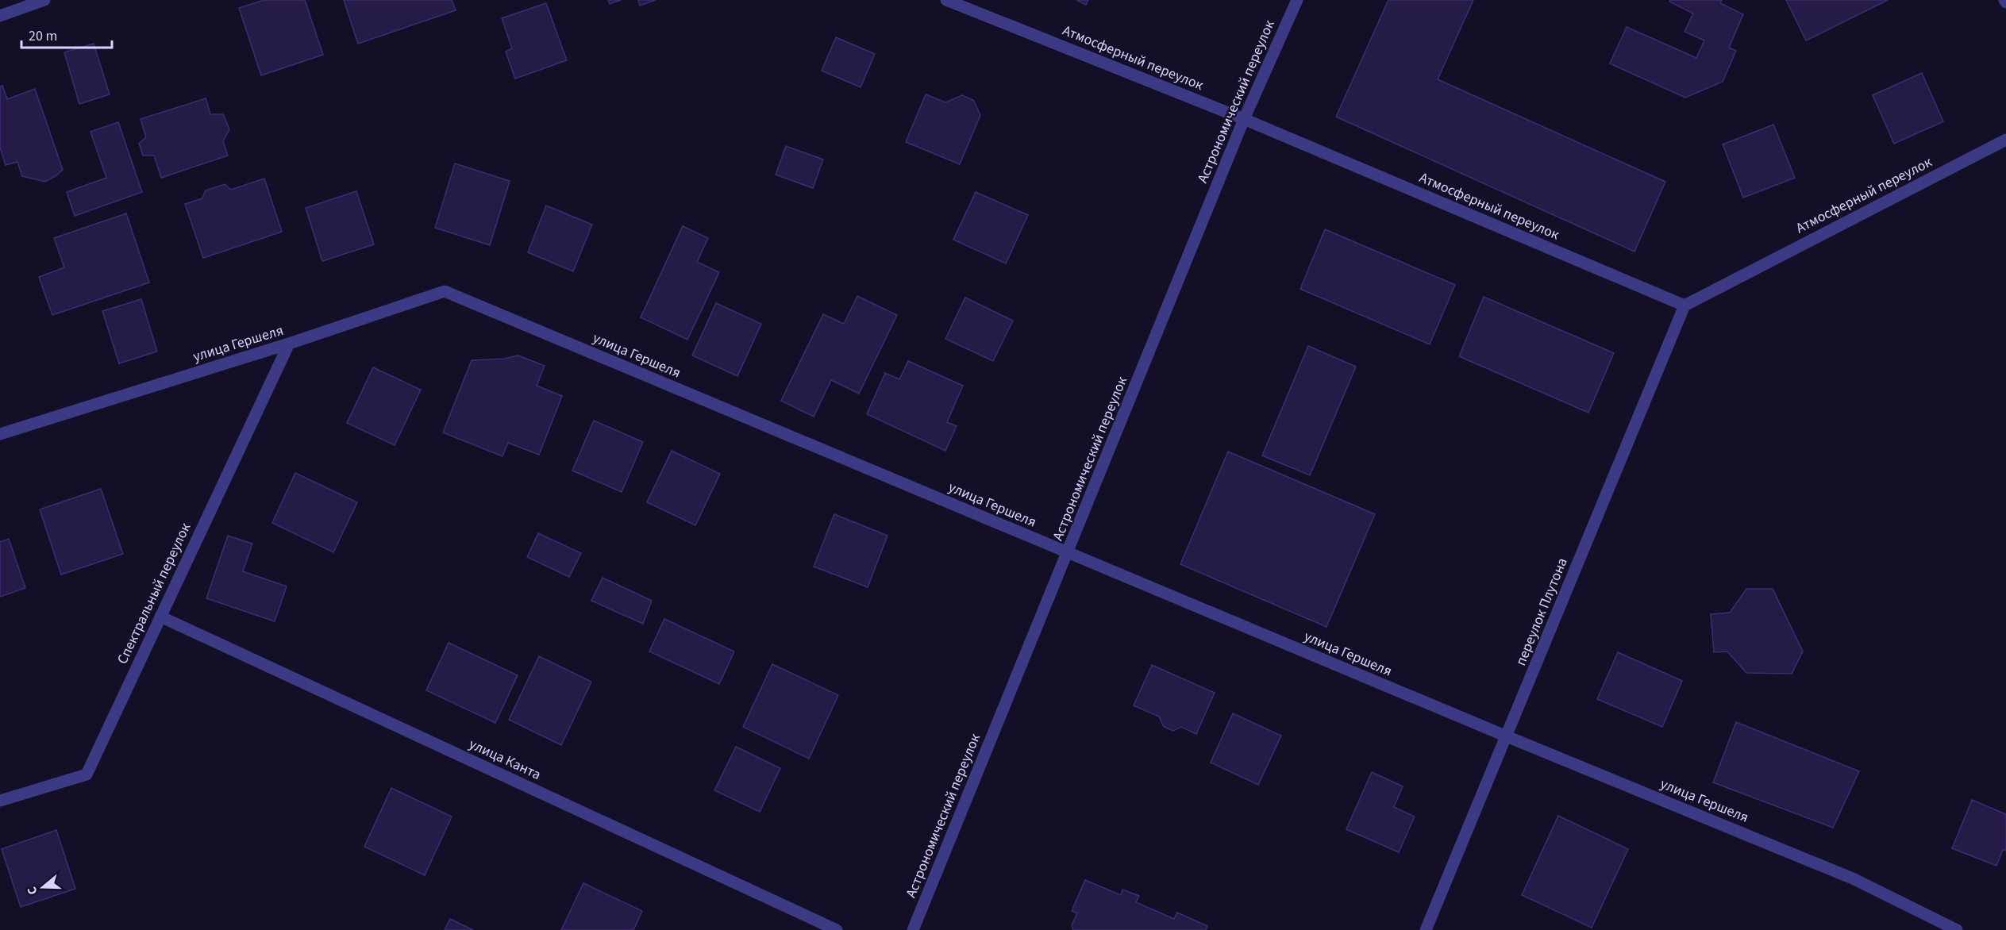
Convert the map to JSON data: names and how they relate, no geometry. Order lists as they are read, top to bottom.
{
  "streets": {
    "street": [
      "Атмосферный переулок",
      "Астрономический переулок",
      "улица Гершеля",
      "Спектральный переулок",
      "переулок Плутона",
      "улица Канта"
    ]
  },
  "crossings": [
    ["Атмосферный переулок", "Астрономический переулок"],
    ["Атмосферный переулок", "переулок Плутона"],
    ["Астрономический переулок", "улица Гершеля"],
    ["улица Гершеля", "Спектральный переулок"],
    ["улица Гершеля", "переулок Плутона"],
    ["Спектральный переулок", "улица Канта"]
  ],
  "scale_bar": "20 m",
  "north": "left"
}
